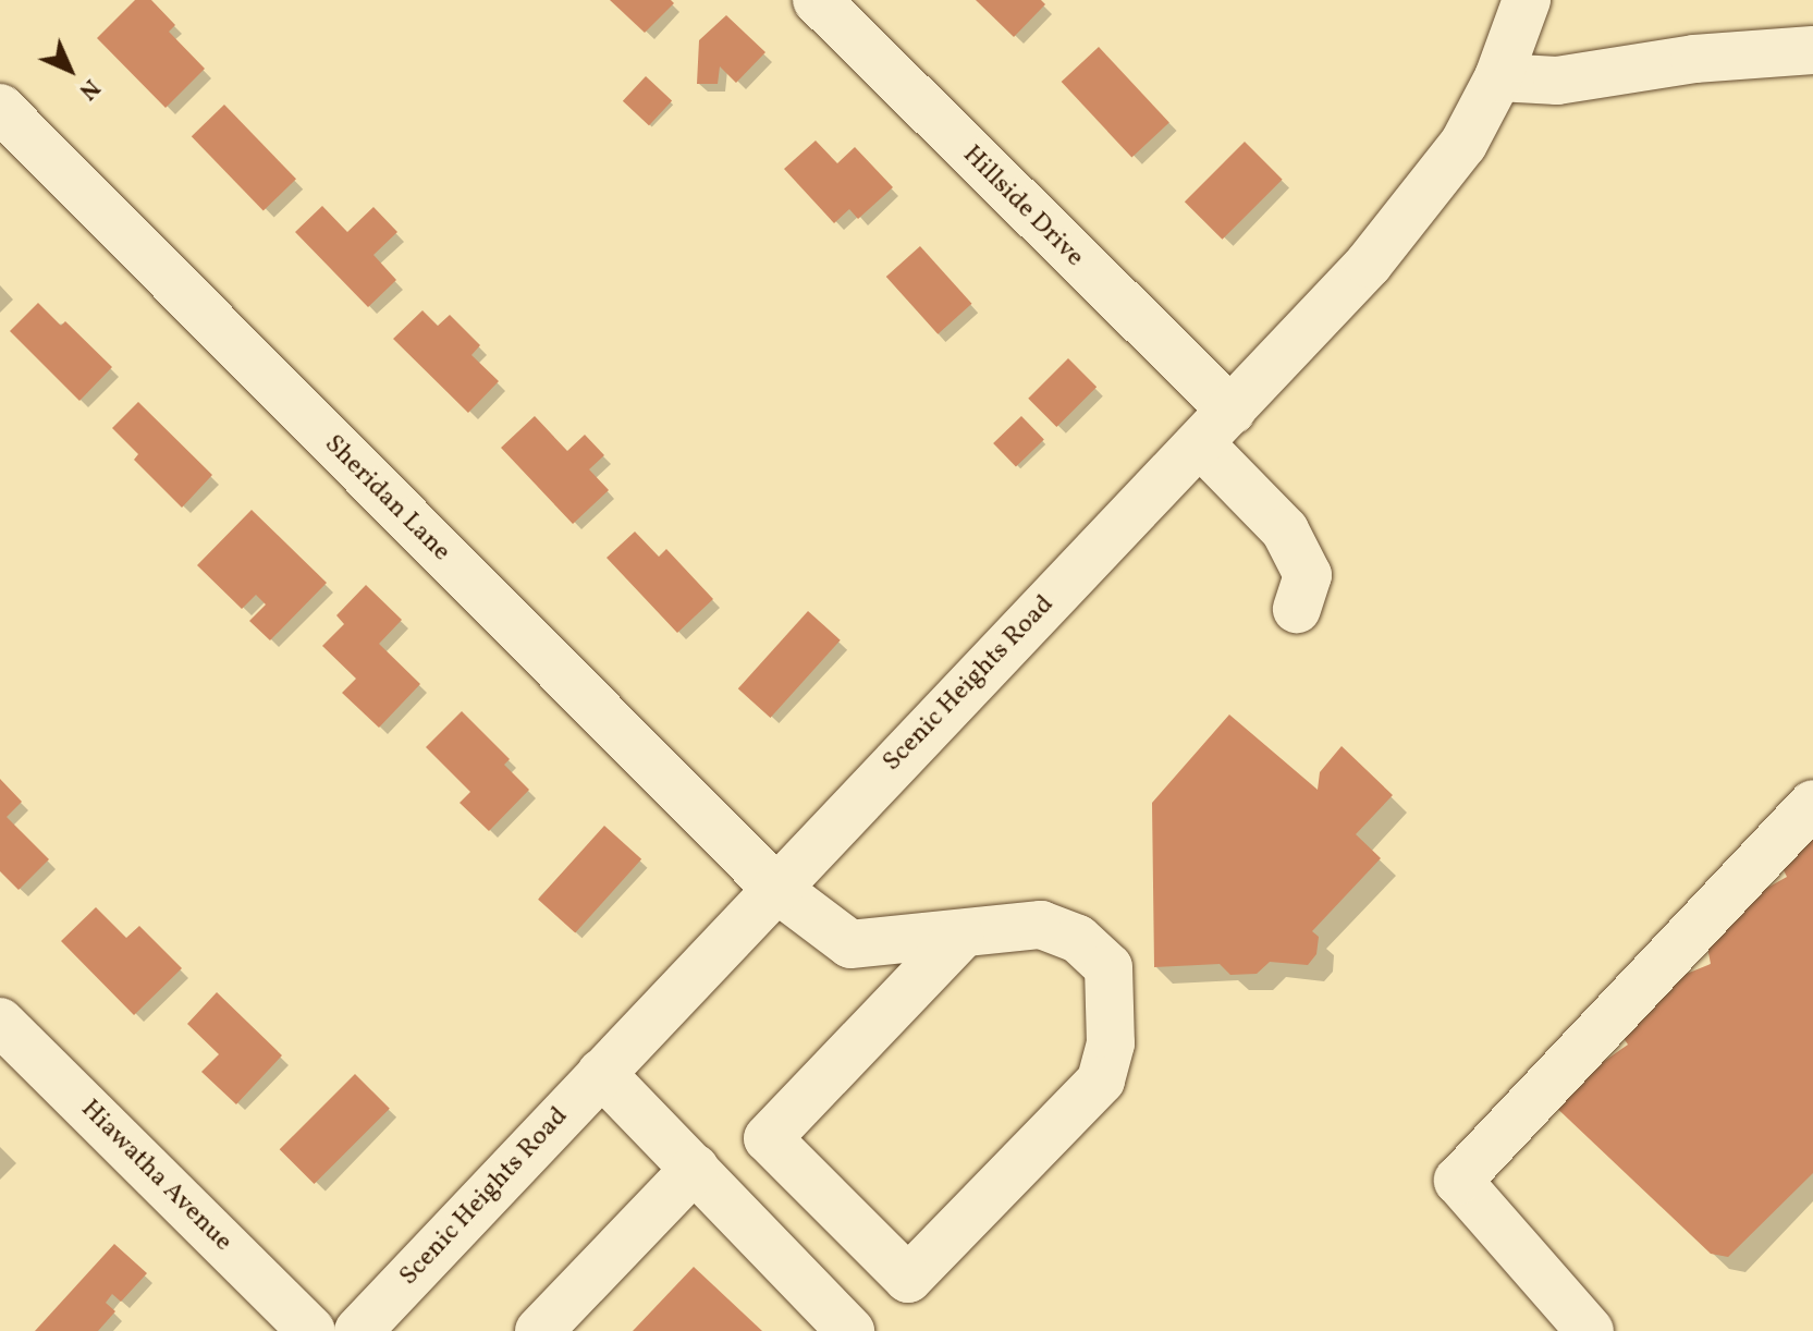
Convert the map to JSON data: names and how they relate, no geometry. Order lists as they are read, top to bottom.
{
  "streets": {
    "street": [
      "Hillside Drive",
      "Sheridan Lane",
      "Scenic Heights Road",
      "Hiawatha Avenue"
    ]
  },
  "crossings": [
    ["Hillside Drive", "Scenic Heights Road"],
    ["Sheridan Lane", "Scenic Heights Road"]
  ],
  "north": "bottom right"
}
